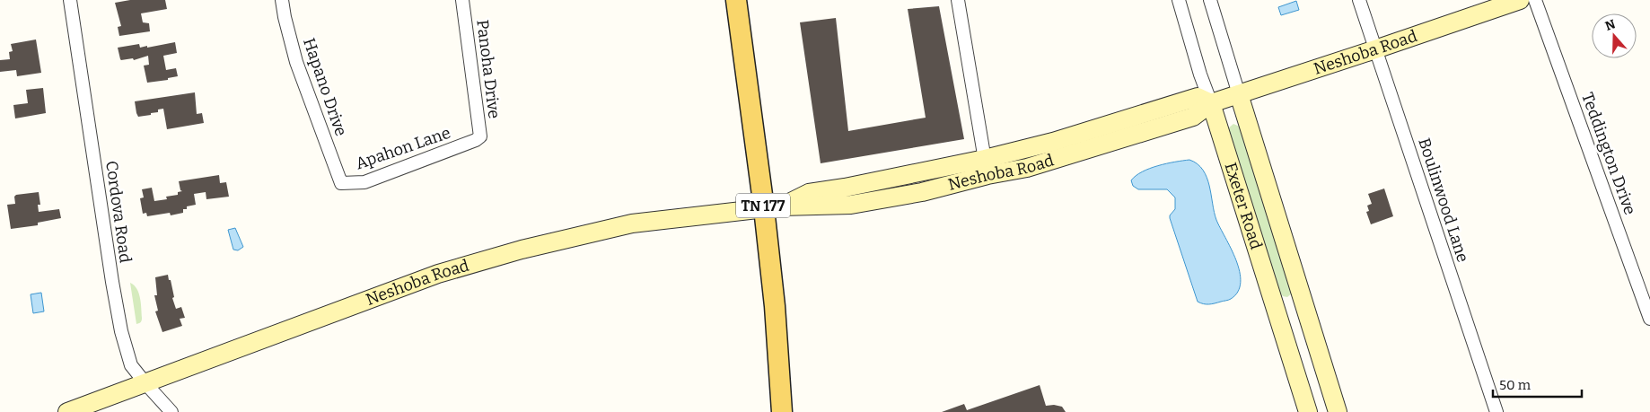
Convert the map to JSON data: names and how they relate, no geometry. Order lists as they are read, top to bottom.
{
  "streets": {
    "main road": ["TN 177"],
    "street": [
      "Neshoba Road",
      "Panoha Drive",
      "Hapano Drive",
      "Apahon Lane",
      "Teddington Drive",
      "Boulinwood Lane",
      "Exeter Road",
      "Cordova Road"
    ]
  },
  "crossings": [
    ["Neshoba Road", "Boulinwood Lane"],
    ["Neshoba Road", "TN 177"],
    ["Neshoba Road", "Exeter Road"],
    ["Neshoba Road", "Cordova Road"],
    ["Panoha Drive", "Apahon Lane"],
    ["Hapano Drive", "Apahon Lane"]
  ],
  "scale_bar": "50 m",
  "north": "top"
}
